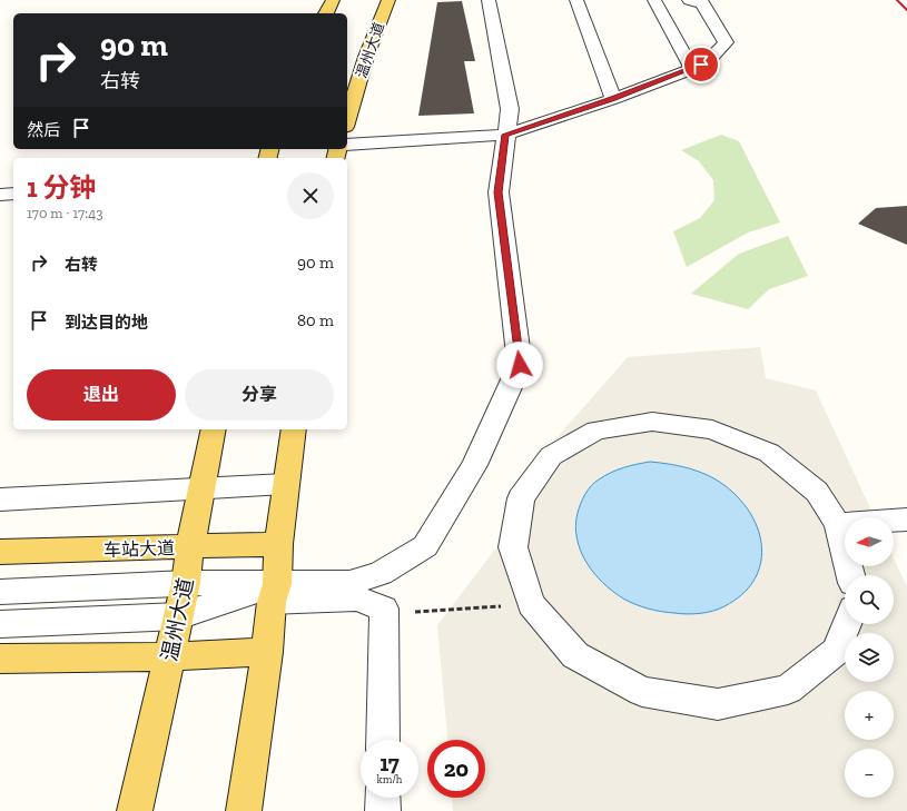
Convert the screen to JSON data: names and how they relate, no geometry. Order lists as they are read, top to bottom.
{
  "streets": {
    "main road": ["温州大道", "车站大道"]
  },
  "crossings": [
    ["温州大道", "车站大道"]
  ],
  "north": "left",
  "page": {
    "turn": ["90 m", "右转"],
    "then": "然后",
    "heading": ["1 分钟", "170 m · 17:43"],
    "list": [
      {
        "name": "右转",
        "value": "90 m"
      },
      {
        "name": "到达目的地",
        "value": "80 m"
      }
    ],
    "buttons": ["退出", "分享"],
    "map_buttons": ["+", "−"],
    "speed": "17 km/h",
    "limit": "20"
  }
}
